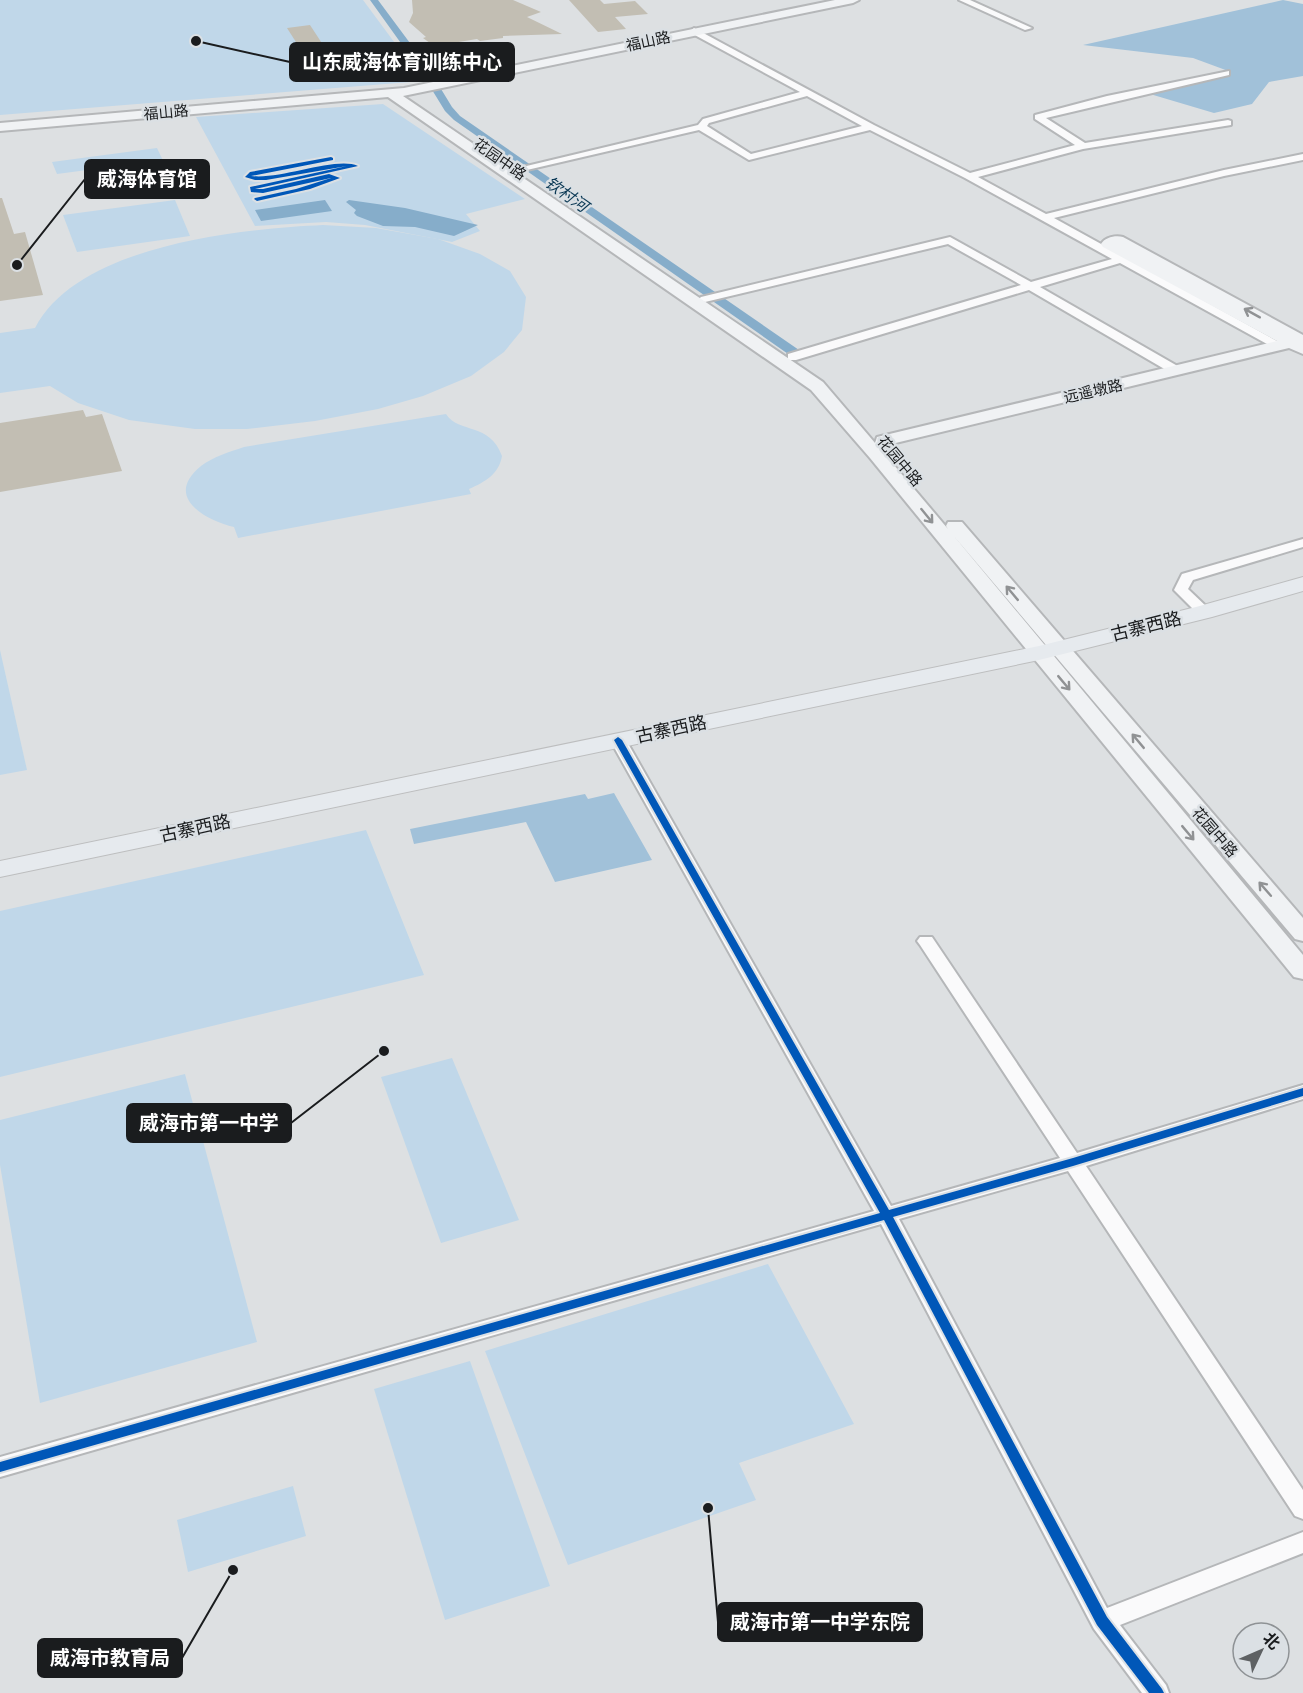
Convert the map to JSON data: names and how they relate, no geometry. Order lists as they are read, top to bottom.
{
  "streets": {
    "main road": [
      "福山路",
      "花园中路",
      "远遥墩路",
      "古寨西路"
    ]
  },
  "crossings": [
    ["福山路", "花园中路"],
    ["花园中路", "远遥墩路"],
    ["花园中路", "古寨西路"]
  ],
  "water": ["钦村河"],
  "places": [
    "山东威海体育训练中心",
    "威海体育馆",
    "威海市第一中学",
    "威海市第一中学东院",
    "威海市教育局"
  ],
  "north": "top right"
}
